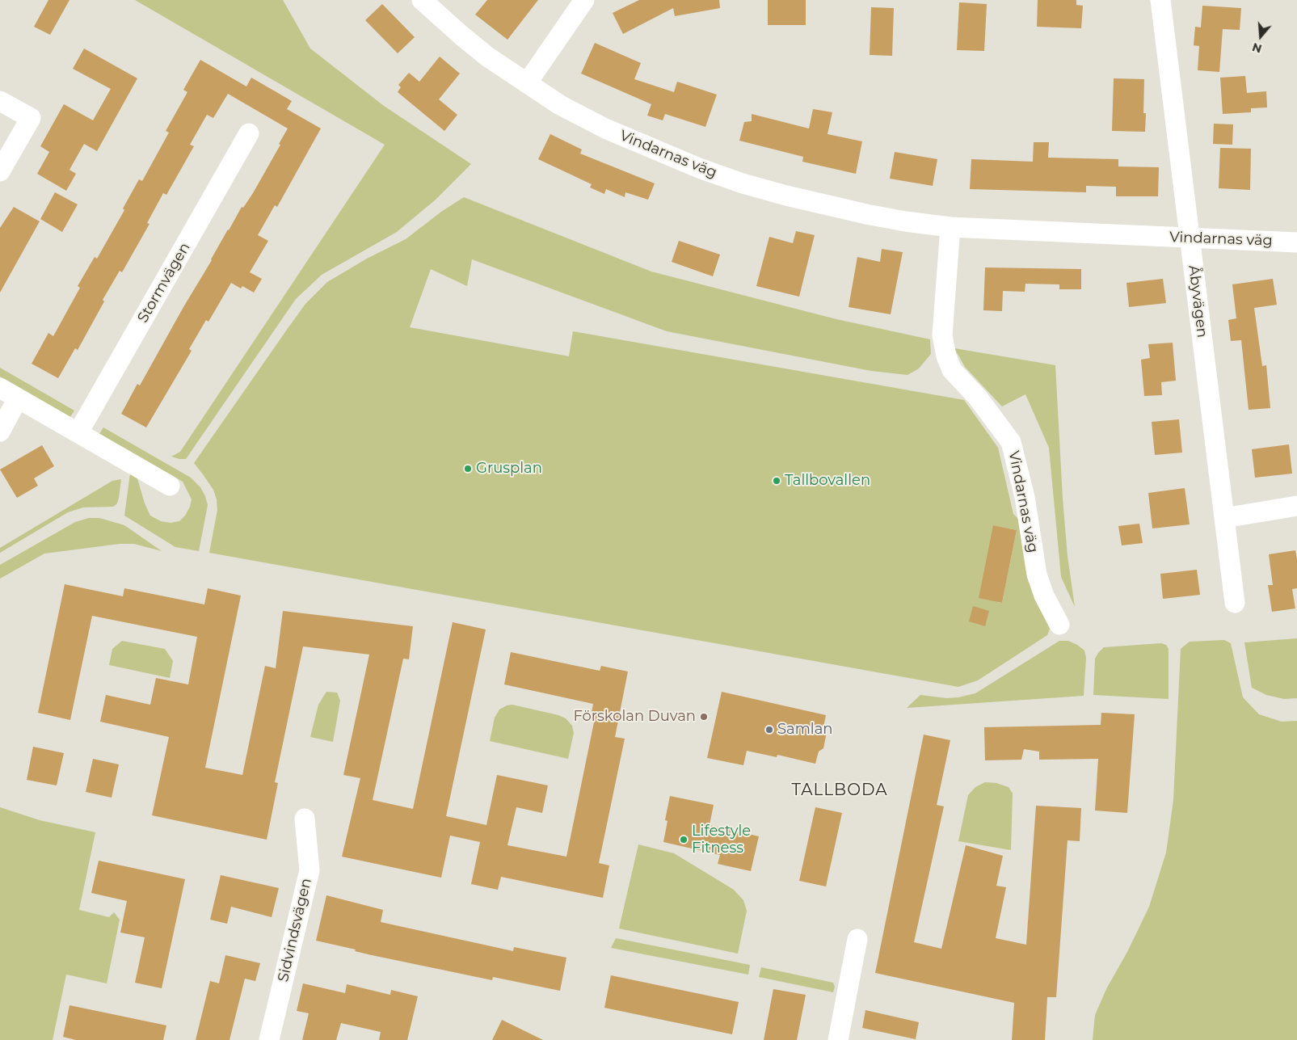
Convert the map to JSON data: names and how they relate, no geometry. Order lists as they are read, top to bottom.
{
  "streets": {
    "street": [
      "Vindarnas väg",
      "Stormvägen",
      "Åbyvägen",
      "Sidvindsvägen"
    ]
  },
  "crossings": [
    ["Vindarnas väg", "Åbyvägen"]
  ],
  "districts": ["TALLBODA"],
  "places": [
    "Grusplan",
    "Tallbovallen",
    "Förskolan Duvan",
    "Samlan",
    "Lifestyle Fitness"
  ],
  "north": "bottom"
}
